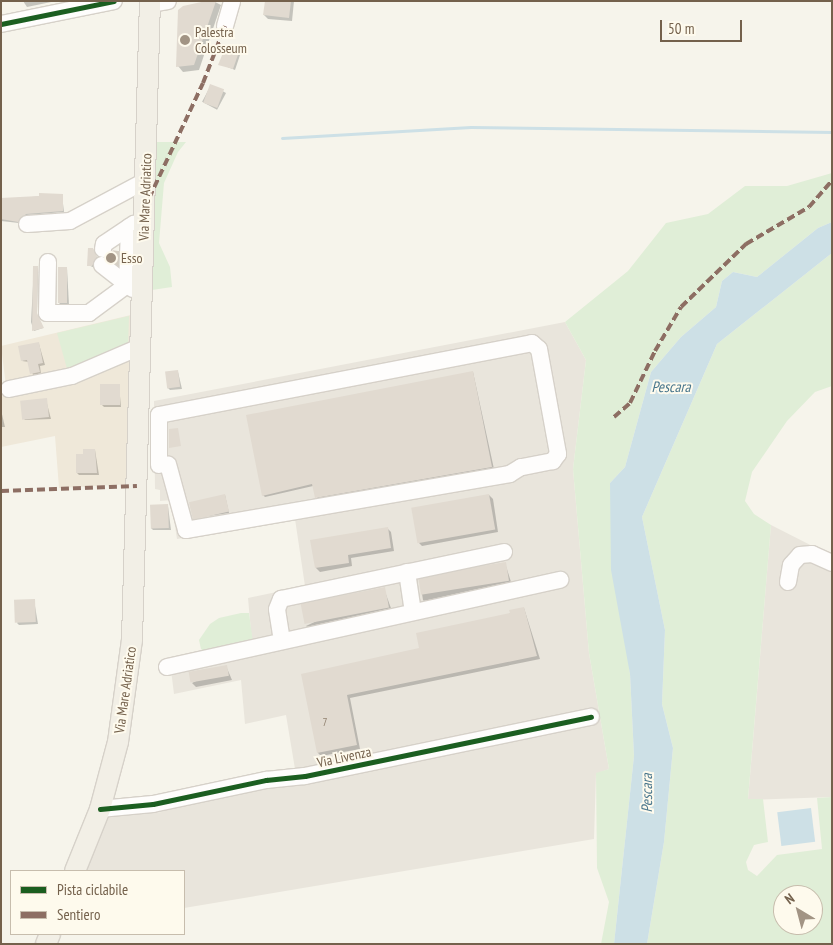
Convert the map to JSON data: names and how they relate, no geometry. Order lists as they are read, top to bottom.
{
  "streets": {
    "main road": ["Via Mare Adriatico"],
    "street": ["Via Livenza"]
  },
  "crossings": [
    ["Via Mare Adriatico", "Via Livenza"]
  ],
  "water": ["Pescara"],
  "places": ["Palestra Colosseum", "Esso"],
  "house_numbers": ["7"],
  "legend": ["Pista ciclabile", "Sentiero"],
  "scale_bar": "50 m",
  "north": "top left"
}
